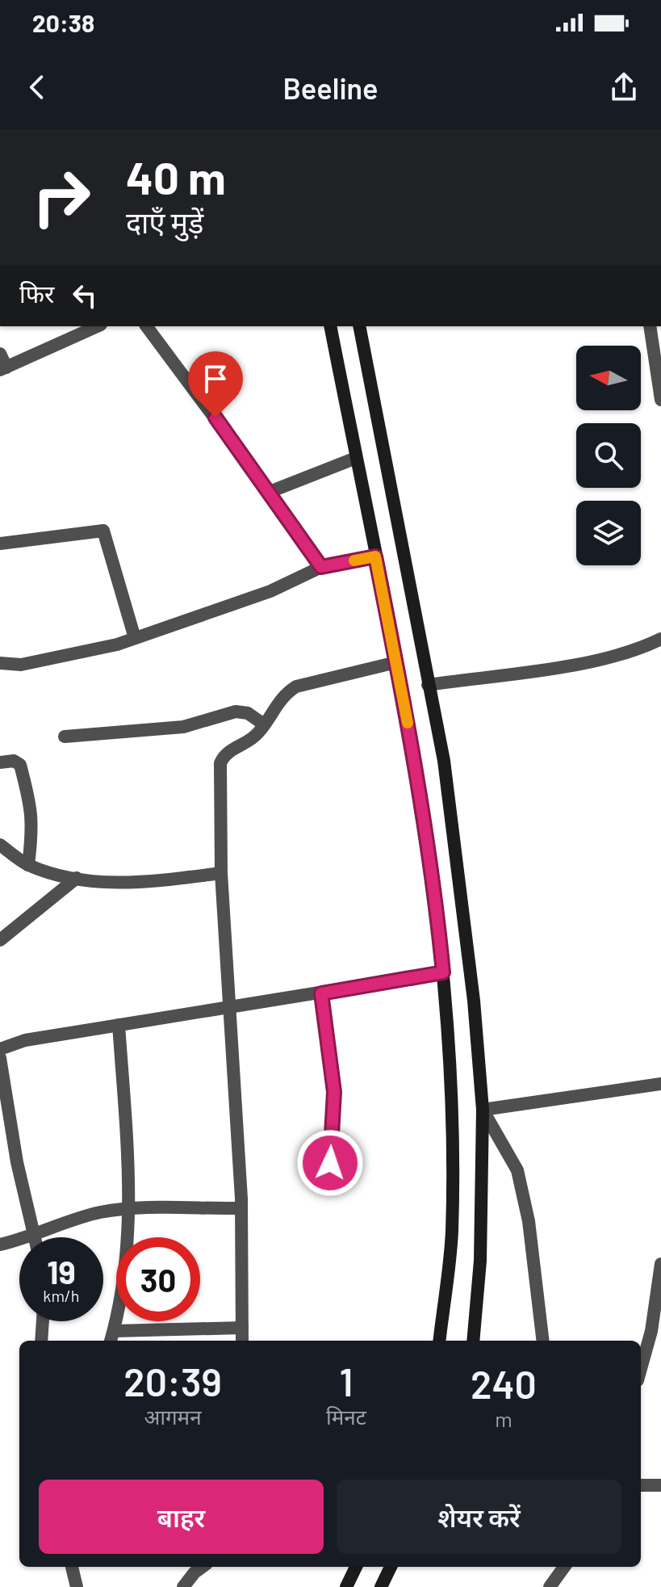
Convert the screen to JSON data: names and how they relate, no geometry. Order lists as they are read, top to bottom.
{
  "north": "left",
  "page": {
    "status": "20:38",
    "header": "Beeline",
    "turn": ["40 m", "दाएँ मुड़ें"],
    "then": "फिर",
    "speed": "19 km/h",
    "limit": "30",
    "eta": [
      "20:39",
      "आगमन",
      "1",
      "मिनट",
      "240",
      "m"
    ],
    "buttons": ["बाहर", "शेयर करें"]
  }
}
